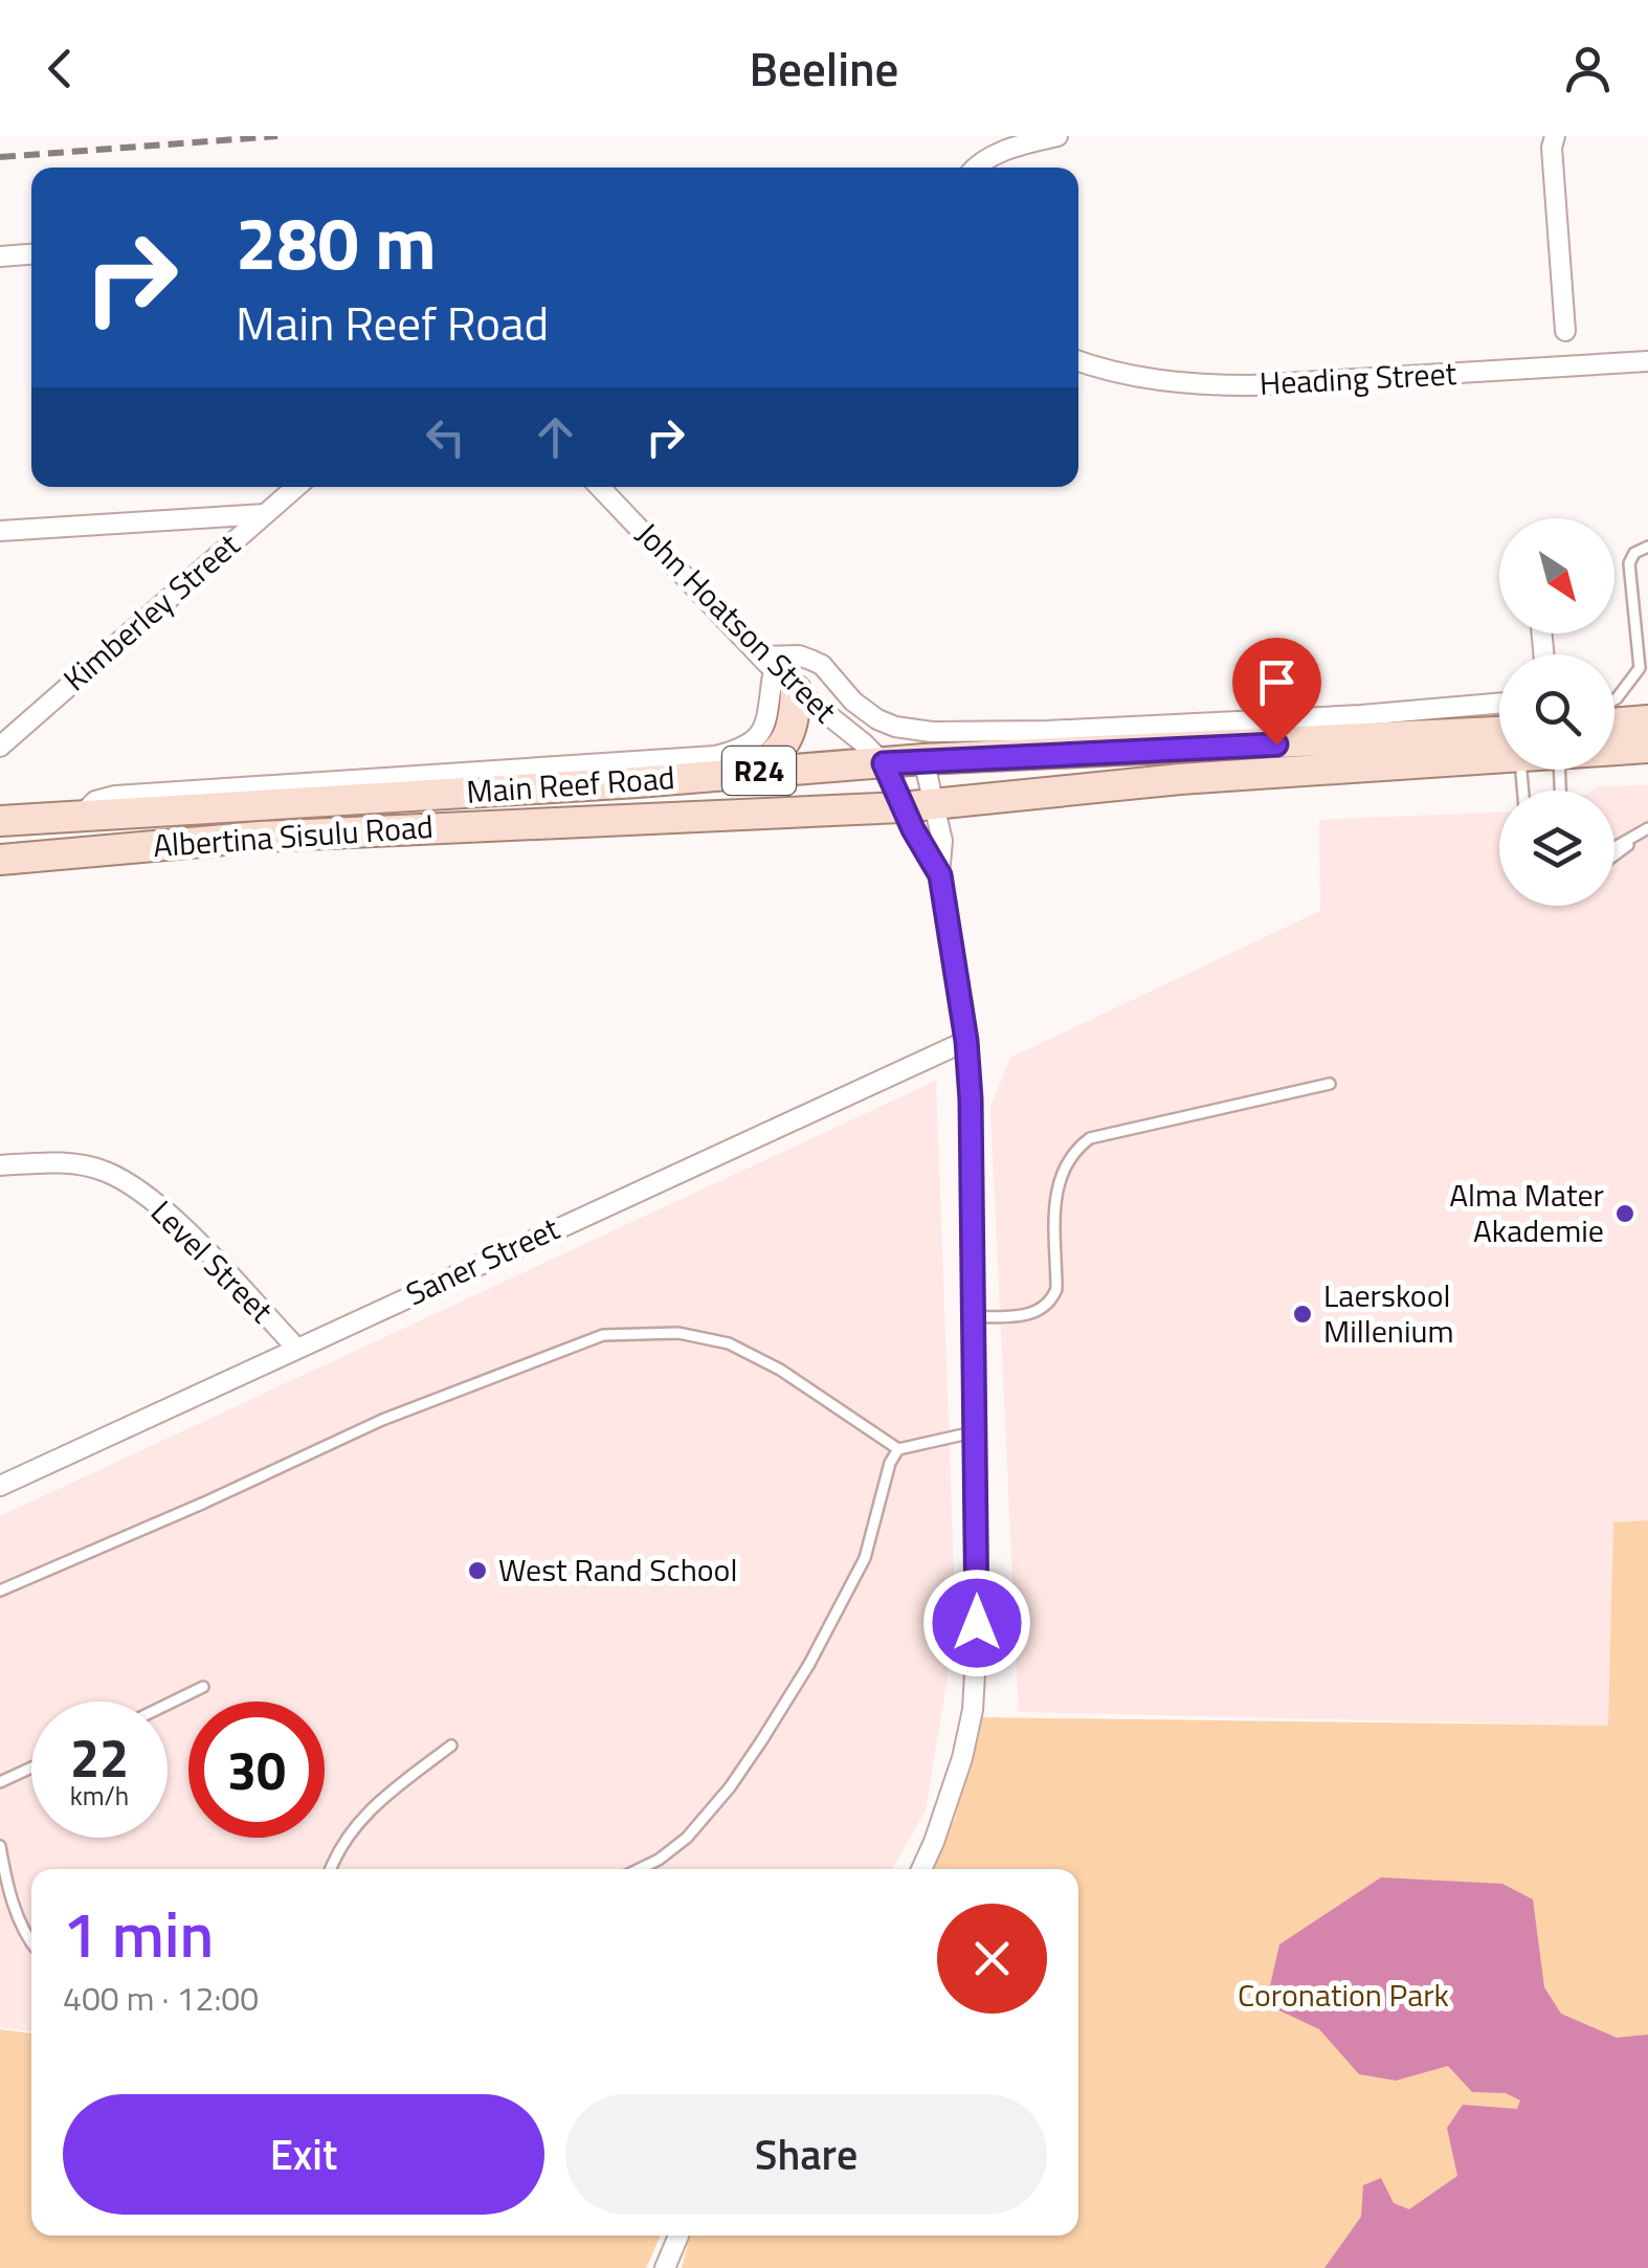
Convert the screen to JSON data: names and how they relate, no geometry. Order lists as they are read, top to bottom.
{
  "streets": {
    "main road": ["R24", "Main Reef Road", "Albertina Sisulu Road"],
    "street": [
      "Heading Street",
      "Kimberley Street",
      "John Hoatson Street",
      "Level Street",
      "Saner Street"
    ]
  },
  "crossings": [
    ["John Hoatson Street", "Main Reef Road"],
    ["Main Reef Road", "Albertina Sisulu Road"],
    ["Level Street", "Saner Street"]
  ],
  "parks": ["Coronation Park"],
  "places": ["Alma Mater Akademie", "Laerskool Millenium", "West Rand School"],
  "north": "bottom right",
  "page": {
    "header": "Beeline",
    "turn": ["280 m", "Main Reef Road"],
    "speed": "22 km/h",
    "limit": "30",
    "heading": ["1 min", "400 m · 12:00"],
    "buttons": ["Exit", "Share"]
  }
}
